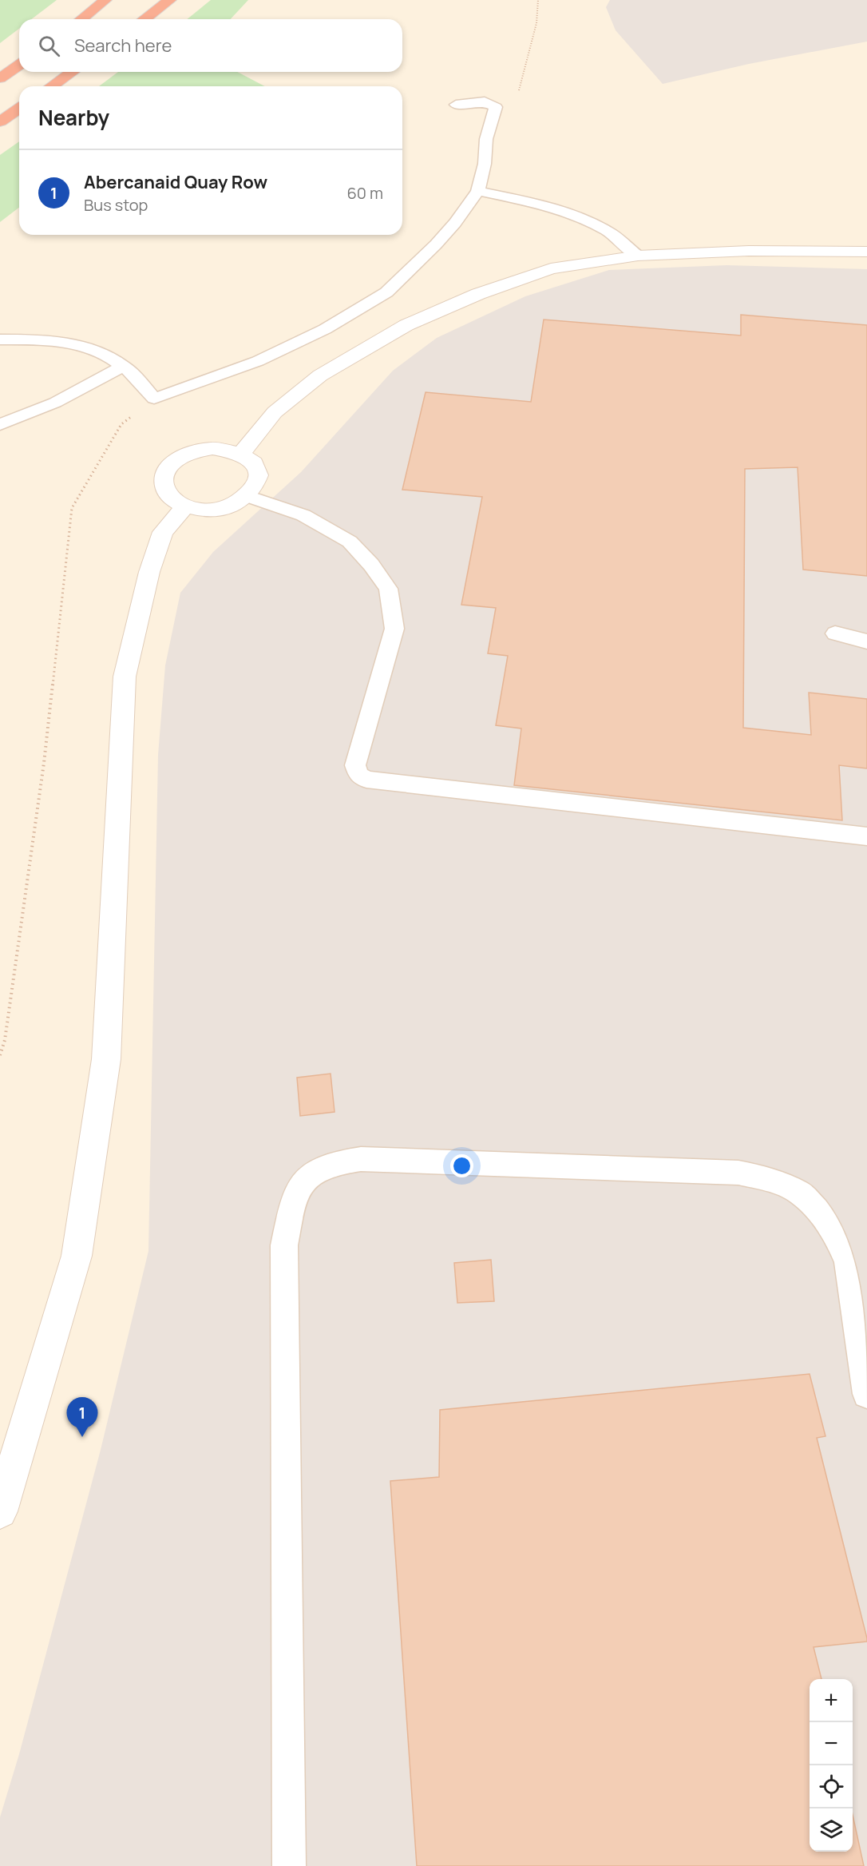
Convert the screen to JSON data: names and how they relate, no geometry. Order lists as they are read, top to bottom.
{
  "page": {
    "search": "Search here",
    "heading": "Nearby",
    "list": [
      {
        "mark": "1",
        "name": "Abercanaid Quay Row",
        "note": "Bus stop",
        "value": "60 m"
      }
    ],
    "pins": "1",
    "map_buttons": ["+", "−"]
  }
}
